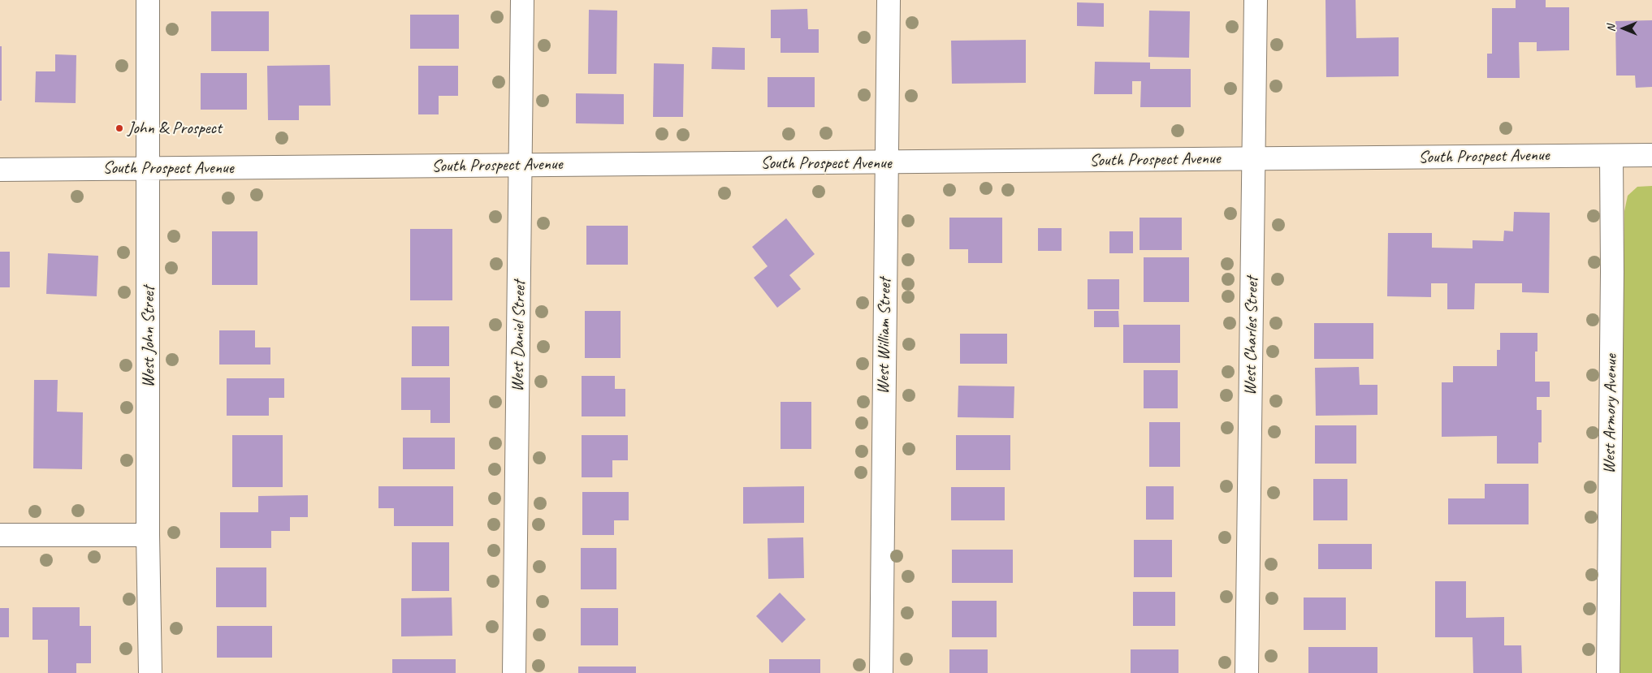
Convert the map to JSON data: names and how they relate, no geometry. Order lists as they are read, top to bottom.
{
  "streets": {
    "street": [
      "South Prospect Avenue",
      "West Daniel Street",
      "West William Street",
      "West Charles Street",
      "West John Street",
      "West Armory Avenue"
    ]
  },
  "crossings": [
    ["South Prospect Avenue", "West Daniel Street"],
    ["South Prospect Avenue", "West William Street"],
    ["South Prospect Avenue", "West Charles Street"],
    ["South Prospect Avenue", "West John Street"],
    ["South Prospect Avenue", "West Armory Avenue"]
  ],
  "places": ["John & Prospect"],
  "north": "left"
}
